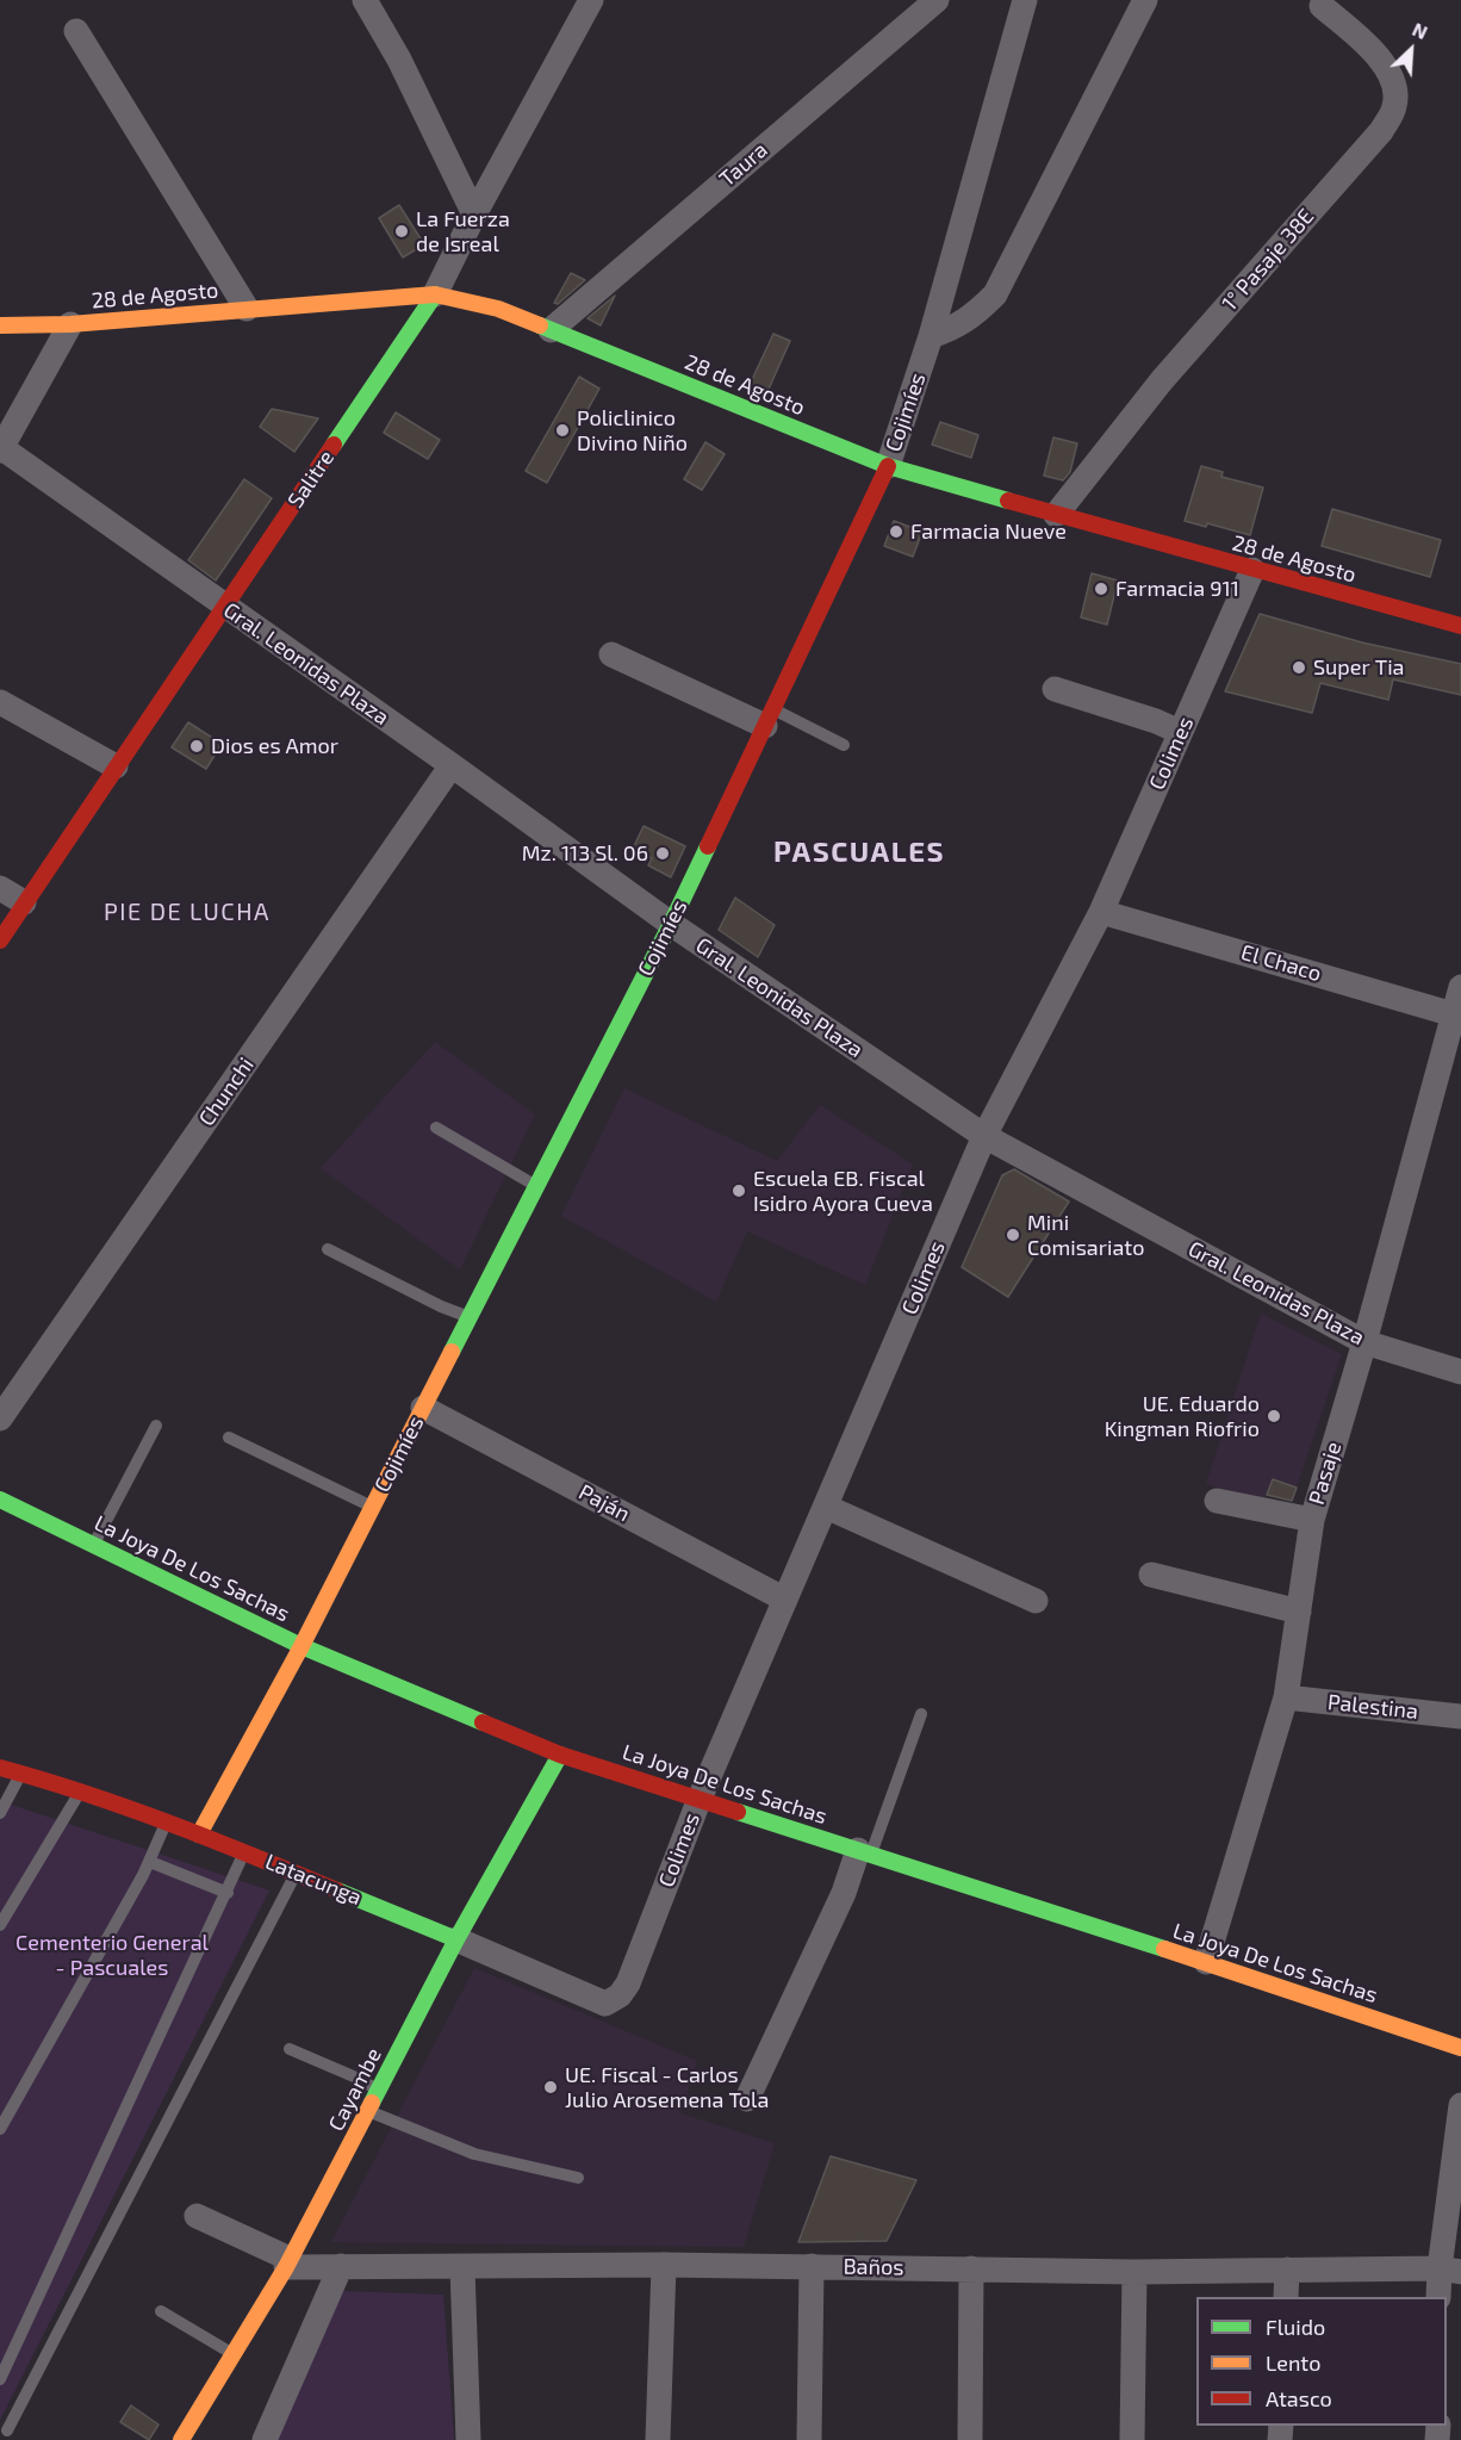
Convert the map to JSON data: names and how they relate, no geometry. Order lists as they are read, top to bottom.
{
  "streets": {
    "street": [
      "Taura",
      "1° Pasaje 38E",
      "28 de Agosto",
      "Cojimíes",
      "Salitre",
      "Gral. Leonidas Plaza",
      "Colimes",
      "El Chaco",
      "Chunchi",
      "Pasaje",
      "Paján",
      "La Joya De Los Sachas",
      "Palestina",
      "Latacunga",
      "Cayambe",
      "Baños"
    ]
  },
  "crossings": [
    ["Taura", "28 de Agosto"],
    ["1° Pasaje 38E", "28 de Agosto"],
    ["28 de Agosto", "Cojimíes"],
    ["28 de Agosto", "Salitre"],
    ["28 de Agosto", "Colimes"],
    ["Cojimíes", "Gral. Leonidas Plaza"],
    ["Cojimíes", "Paján"],
    ["Cojimíes", "La Joya De Los Sachas"],
    ["Cojimíes", "Latacunga"],
    ["Salitre", "Gral. Leonidas Plaza"],
    ["Gral. Leonidas Plaza", "Colimes"],
    ["Gral. Leonidas Plaza", "Chunchi"],
    ["Gral. Leonidas Plaza", "Pasaje"],
    ["Colimes", "El Chaco"],
    ["Colimes", "Paján"],
    ["Colimes", "La Joya De Los Sachas"],
    ["Colimes", "Latacunga"],
    ["El Chaco", "Pasaje"],
    ["Pasaje", "La Joya De Los Sachas"],
    ["Pasaje", "Palestina"],
    ["La Joya De Los Sachas", "Cayambe"],
    ["Latacunga", "Cayambe"],
    ["Cayambe", "Baños"]
  ],
  "districts": ["PASCUALES", "PIE DE LUCHA"],
  "parks": ["Cementerio General - Pascuales"],
  "places": [
    "La Fuerza de Isreal",
    "Policlinico Divino Niño",
    "Farmacia Nueve",
    "Farmacia 911",
    "Super Tia",
    "Dios es Amor",
    "Mz. 113 Sl. 06",
    "Escuela EB. Fiscal Isidro Ayora Cueva",
    "Mini Comisariato",
    "UE. Eduardo Kingman Riofrio",
    "UE. Fiscal - Carlos Julio Arosemena Tola"
  ],
  "legend": ["Fluido", "Lento", "Atasco"],
  "north": "top right"
}
